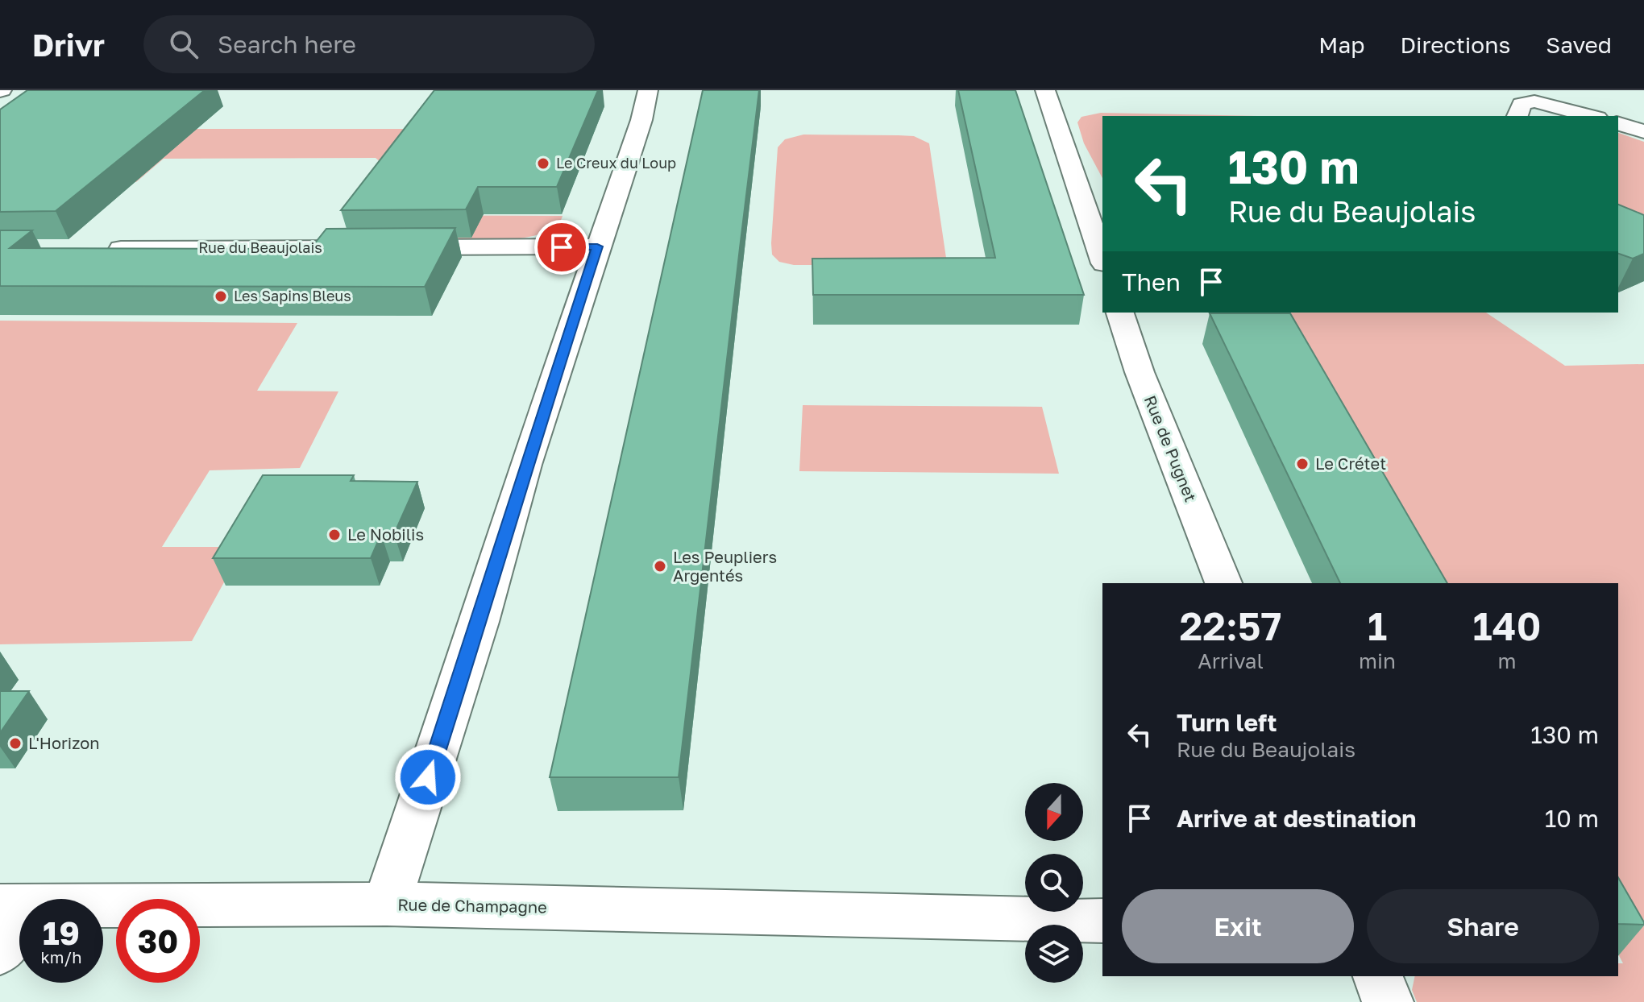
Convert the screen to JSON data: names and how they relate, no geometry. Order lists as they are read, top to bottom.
{
  "streets": {
    "street": ["Rue du Beaujolais", "Rue de Pugnet", "Rue de Champagne"]
  },
  "crossings": [
    ["Rue du Beaujolais", "Rue de Champagne"]
  ],
  "places": [
    "Le Creux du Loup",
    "Les Sapins Bleus",
    "Le Crétet",
    "Le Nobilis",
    "Les Peupliers Argentés",
    "L'Horizon"
  ],
  "north": "bottom",
  "page": {
    "header": "Drivr",
    "search": "Search here",
    "nav": ["Map", "Directions", "Saved"],
    "turn": ["130 m", "Rue du Beaujolais"],
    "then": "Then",
    "eta": [
      "22:57",
      "Arrival",
      "1",
      "min",
      "140",
      "m"
    ],
    "list": [
      {
        "name": "Turn left",
        "note": "Rue du Beaujolais",
        "value": "130 m"
      },
      {
        "name": "Arrive at destination",
        "value": "10 m"
      }
    ],
    "buttons": ["Exit", "Share"],
    "speed": "19 km/h",
    "limit": "30"
  }
}
